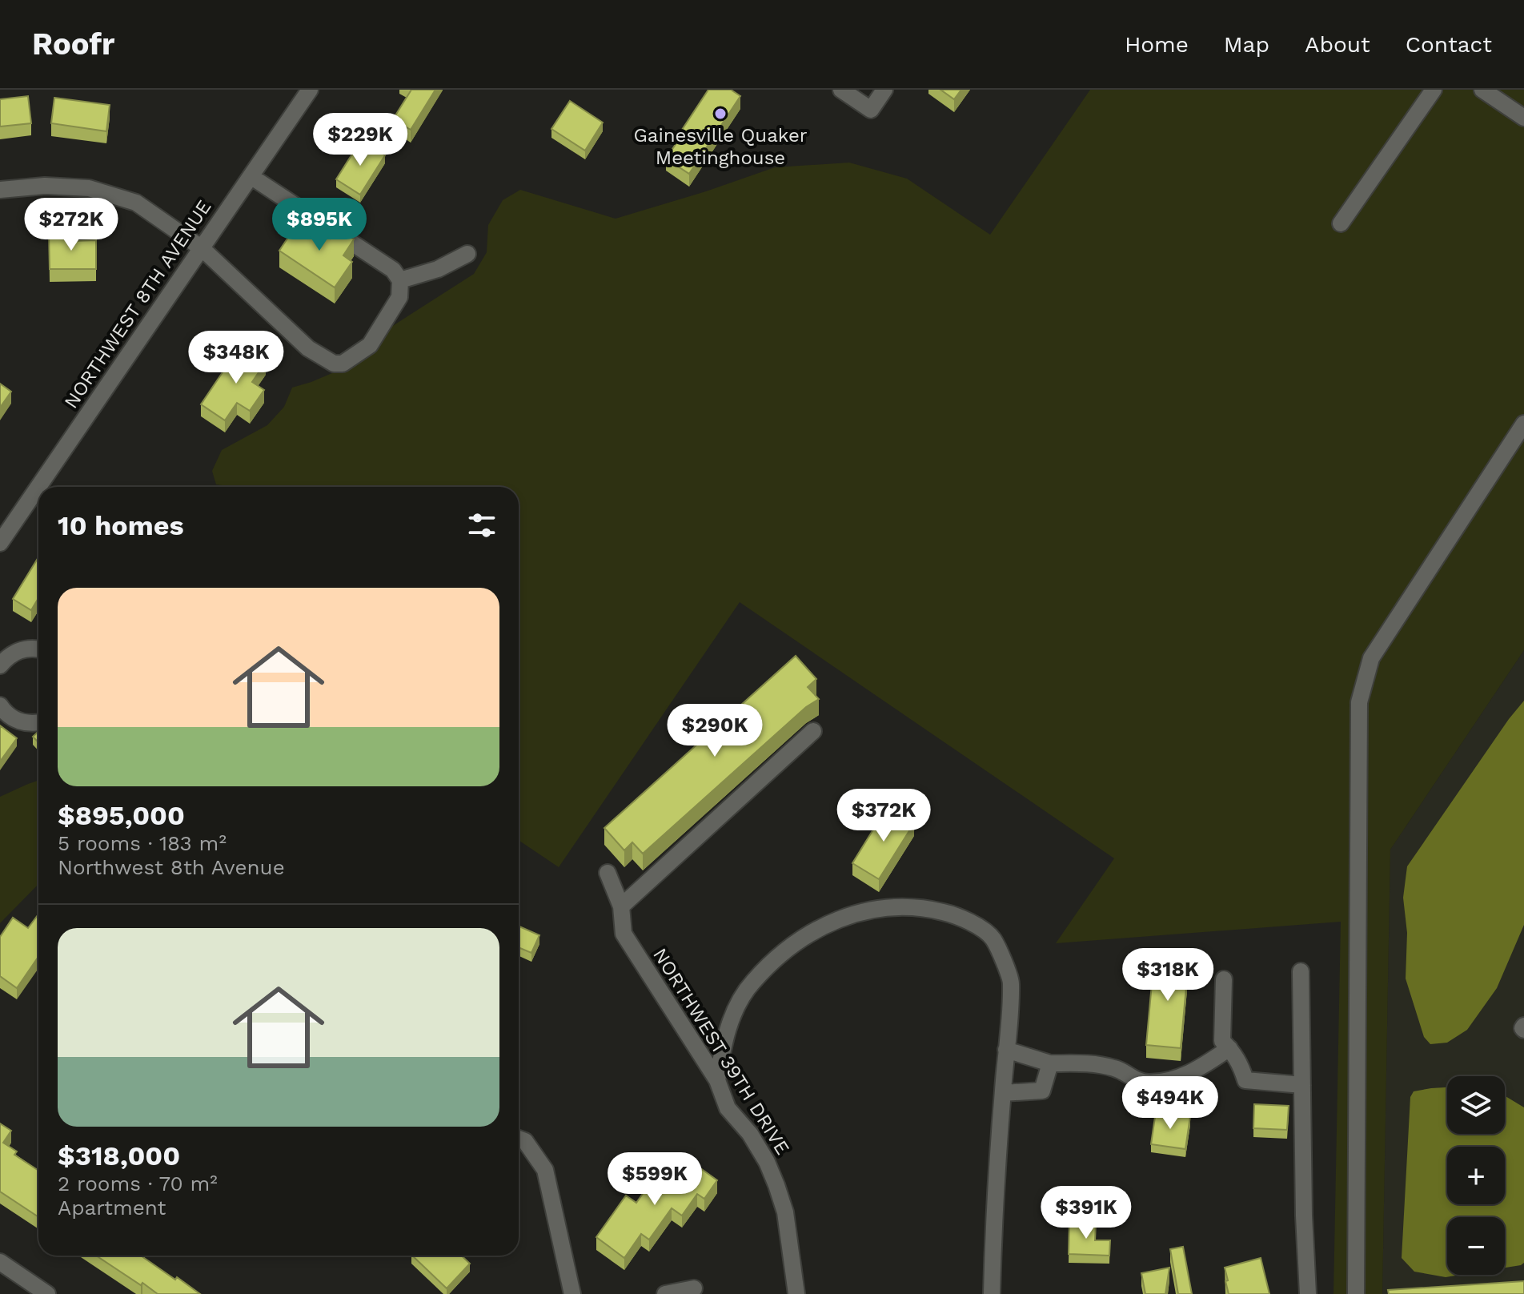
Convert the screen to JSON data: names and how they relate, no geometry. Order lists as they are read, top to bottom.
{
  "streets": {
    "street": ["NORTHWEST 8TH AVENUE", "NORTHWEST 39TH DRIVE"]
  },
  "places": ["Gainesville Quaker Meetinghouse"],
  "page": {
    "header": "Roofr",
    "nav": [
      "Home",
      "Map",
      "About",
      "Contact"
    ],
    "price": [
      "$229K",
      "$272K",
      "$895K",
      "$348K",
      "$290K",
      "$372K",
      "$318K",
      "$494K",
      "$599K",
      "$391K"
    ],
    "heading": "10 homes",
    "list": [
      {
        "name": "$895,000",
        "note": "5 rooms · 183 m² · Northwest 8th Avenue"
      },
      {
        "name": "$318,000",
        "note": "2 rooms · 70 m² · Apartment"
      }
    ],
    "map_buttons": ["+", "−"]
  }
}
